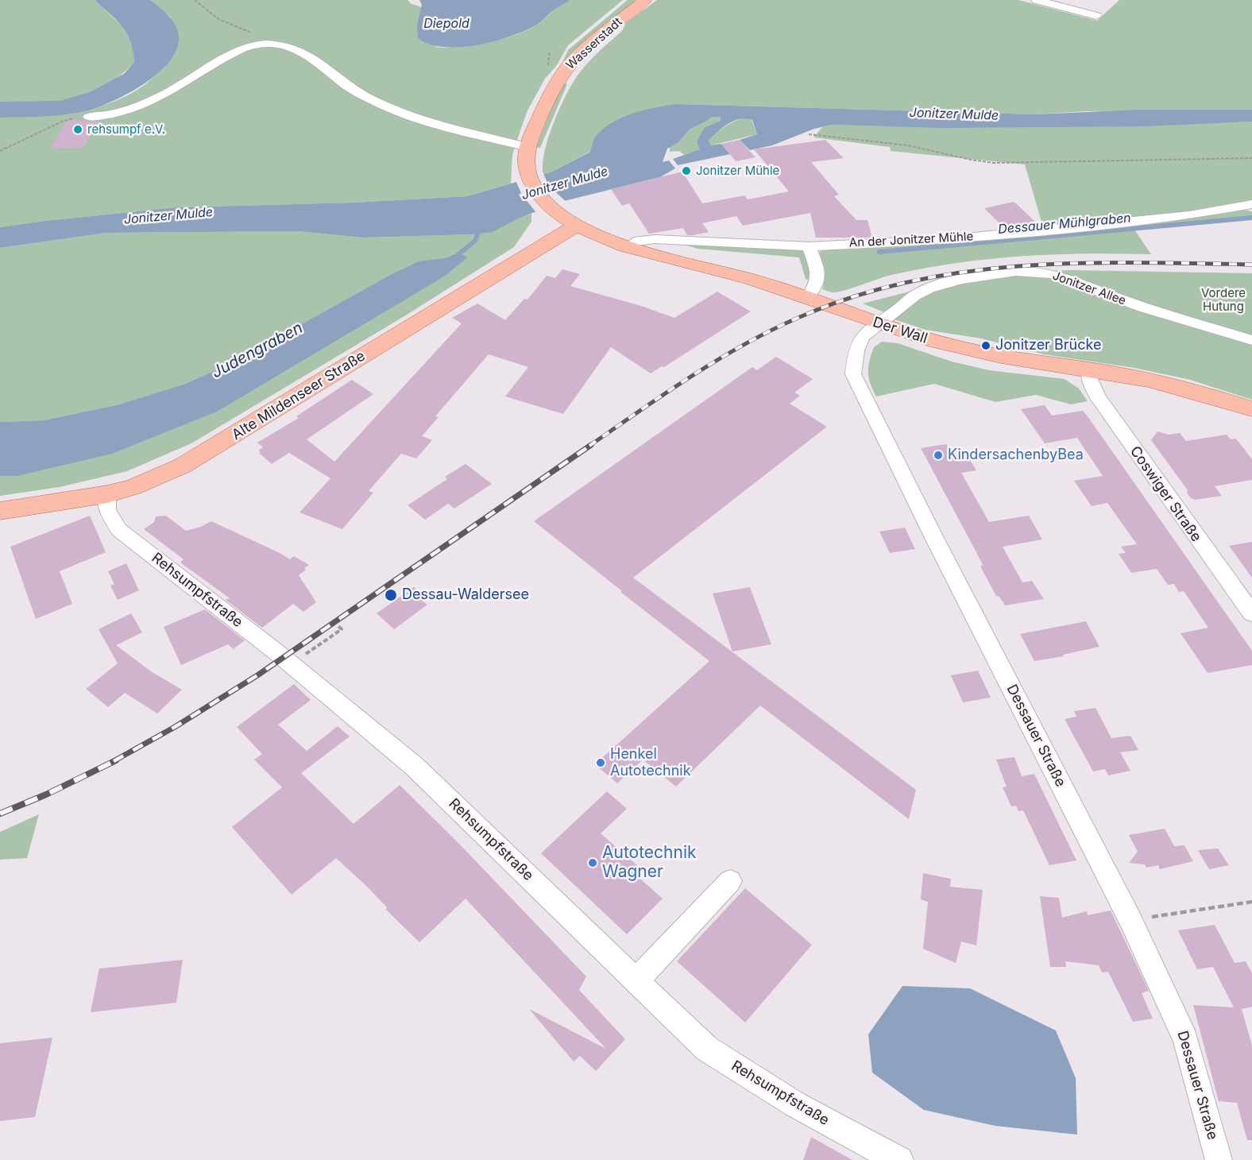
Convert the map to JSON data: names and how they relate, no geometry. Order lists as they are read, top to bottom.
{
  "streets": {
    "main road": ["Wasserstadt", "Der Wall", "Alte Mildenseer Straße"],
    "street": [
      "An der Jonitzer Mühle",
      "Jonitzer Allee",
      "Coswiger Straße",
      "Rehsumpfstraße",
      "Dessauer Straße"
    ]
  },
  "crossings": [
    ["Wasserstadt", "Der Wall"],
    ["Wasserstadt", "Alte Mildenseer Straße"],
    ["An der Jonitzer Mühle", "Der Wall"],
    ["Jonitzer Allee", "Der Wall"],
    ["Jonitzer Allee", "Dessauer Straße"],
    ["Der Wall", "Alte Mildenseer Straße"],
    ["Der Wall", "Coswiger Straße"],
    ["Der Wall", "Dessauer Straße"],
    ["Alte Mildenseer Straße", "Rehsumpfstraße"]
  ],
  "water": [
    "Diepold",
    "Jonitzer Mulde",
    "Dessauer Mühlgraben",
    "Judengraben"
  ],
  "parks": ["Vordere Hutung"],
  "places": [
    "rehsumpf e.V.",
    "Jonitzer Mühle",
    "Jonitzer Brücke",
    "KindersachenbyBea",
    "Dessau-Waldersee",
    "Henkel Autotechnik",
    "Autotechnik Wagner"
  ]
}
